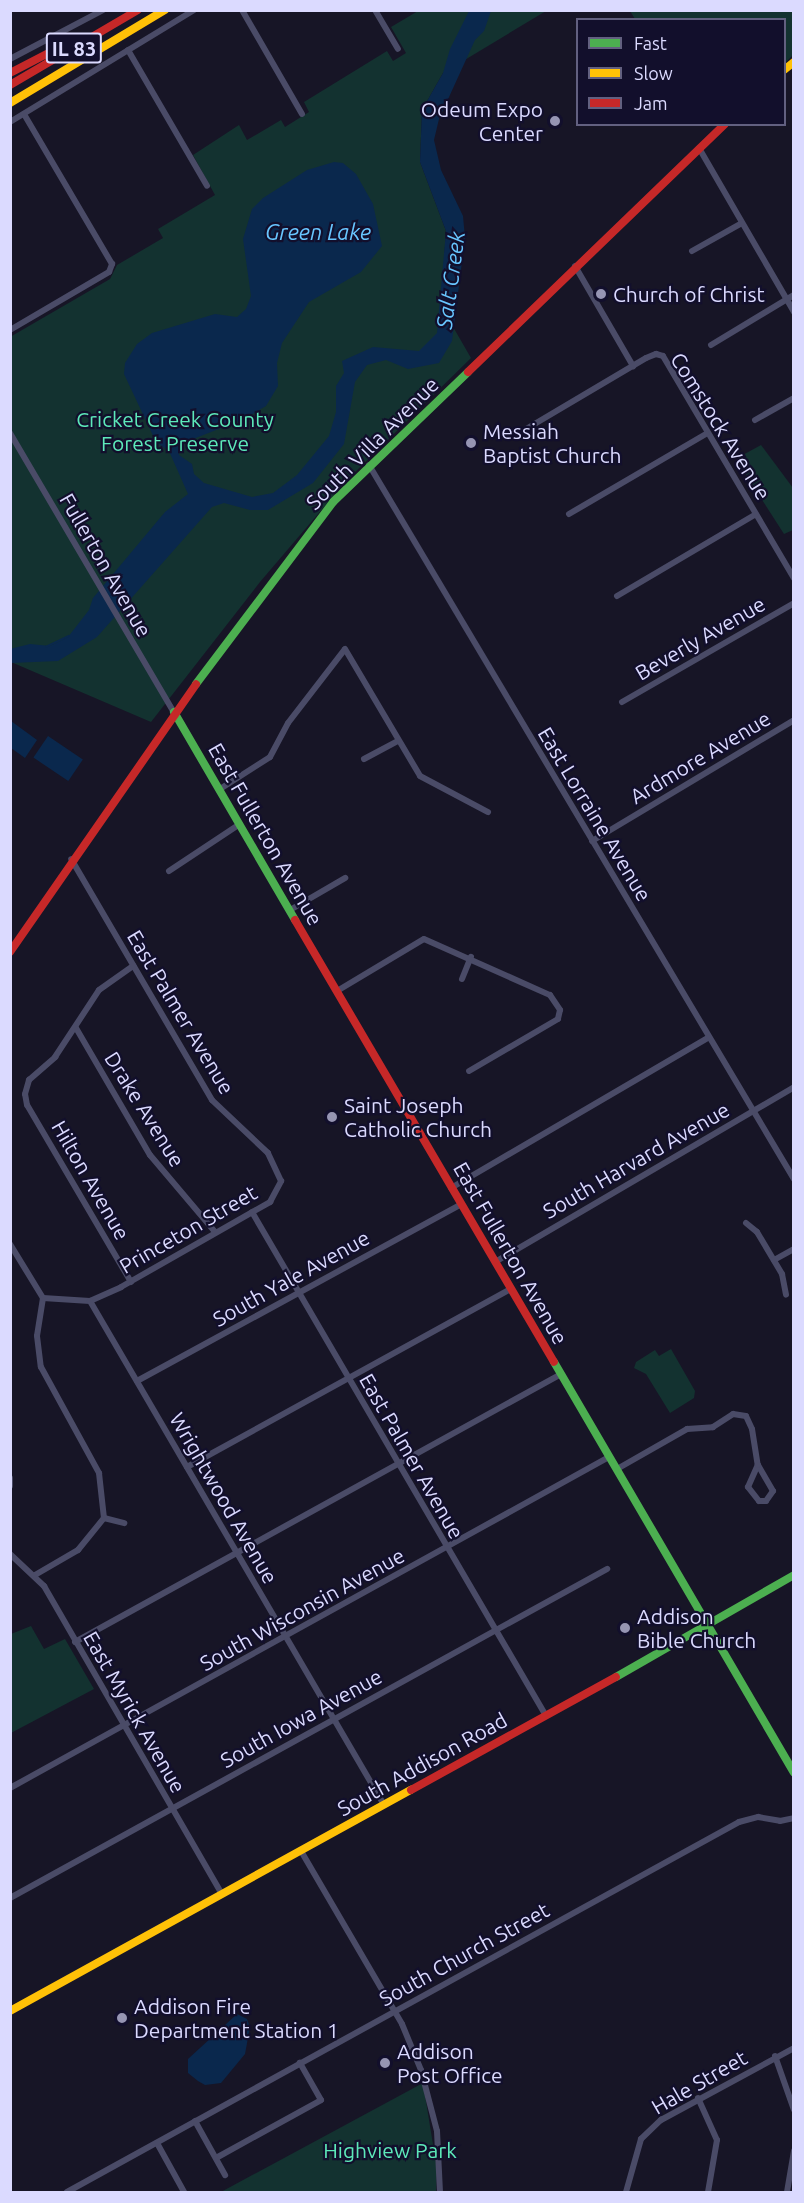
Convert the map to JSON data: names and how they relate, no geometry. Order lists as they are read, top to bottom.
{
  "streets": {
    "main road": [
      "IL 83",
      "South Villa Avenue",
      "East Fullerton Avenue",
      "South Addison Road"
    ],
    "street": [
      "Comstock Avenue",
      "Fullerton Avenue",
      "Beverly Avenue",
      "Ardmore Avenue",
      "East Lorraine Avenue",
      "East Palmer Avenue",
      "Drake Avenue",
      "South Harvard Avenue",
      "Hilton Avenue",
      "Princeton Street",
      "South Yale Avenue",
      "Wrightwood Avenue",
      "South Wisconsin Avenue",
      "East Myrick Avenue",
      "South Iowa Avenue",
      "South Church Street",
      "Hale Street"
    ]
  },
  "crossings": [
    ["South Villa Avenue", "Fullerton Avenue"],
    ["South Villa Avenue", "East Lorraine Avenue"],
    ["South Villa Avenue", "East Fullerton Avenue"],
    ["South Villa Avenue", "East Palmer Avenue"],
    ["Fullerton Avenue", "East Fullerton Avenue"],
    ["Ardmore Avenue", "East Lorraine Avenue"],
    ["East Lorraine Avenue", "South Harvard Avenue"],
    ["East Fullerton Avenue", "South Harvard Avenue"],
    ["East Fullerton Avenue", "South Yale Avenue"],
    ["East Fullerton Avenue", "South Wisconsin Avenue"],
    ["East Fullerton Avenue", "South Addison Road"],
    ["East Palmer Avenue", "Princeton Street"],
    ["East Palmer Avenue", "South Yale Avenue"],
    ["East Palmer Avenue", "South Wisconsin Avenue"],
    ["East Palmer Avenue", "South Iowa Avenue"],
    ["East Palmer Avenue", "South Addison Road"],
    ["Drake Avenue", "Hilton Avenue"],
    ["Drake Avenue", "Princeton Street"],
    ["Hilton Avenue", "Princeton Street"],
    ["Princeton Street", "Wrightwood Avenue"],
    ["South Yale Avenue", "Wrightwood Avenue"],
    ["Wrightwood Avenue", "South Wisconsin Avenue"],
    ["Wrightwood Avenue", "South Iowa Avenue"],
    ["Wrightwood Avenue", "South Addison Road"],
    ["South Wisconsin Avenue", "East Myrick Avenue"],
    ["East Myrick Avenue", "South Iowa Avenue"],
    ["East Myrick Avenue", "South Addison Road"]
  ],
  "water": ["Green Lake", "Salt Creek"],
  "parks": ["Cricket Creek County Forest Preserve", "Highview Park"],
  "places": [
    "Odeum Expo Center",
    "Church of Christ",
    "Messiah Baptist Church",
    "Saint Joseph Catholic Church",
    "Addison Bible Church",
    "Addison Fire Department Station 1",
    "Addison Post Office"
  ],
  "legend": ["Fast", "Slow", "Jam"]
}
